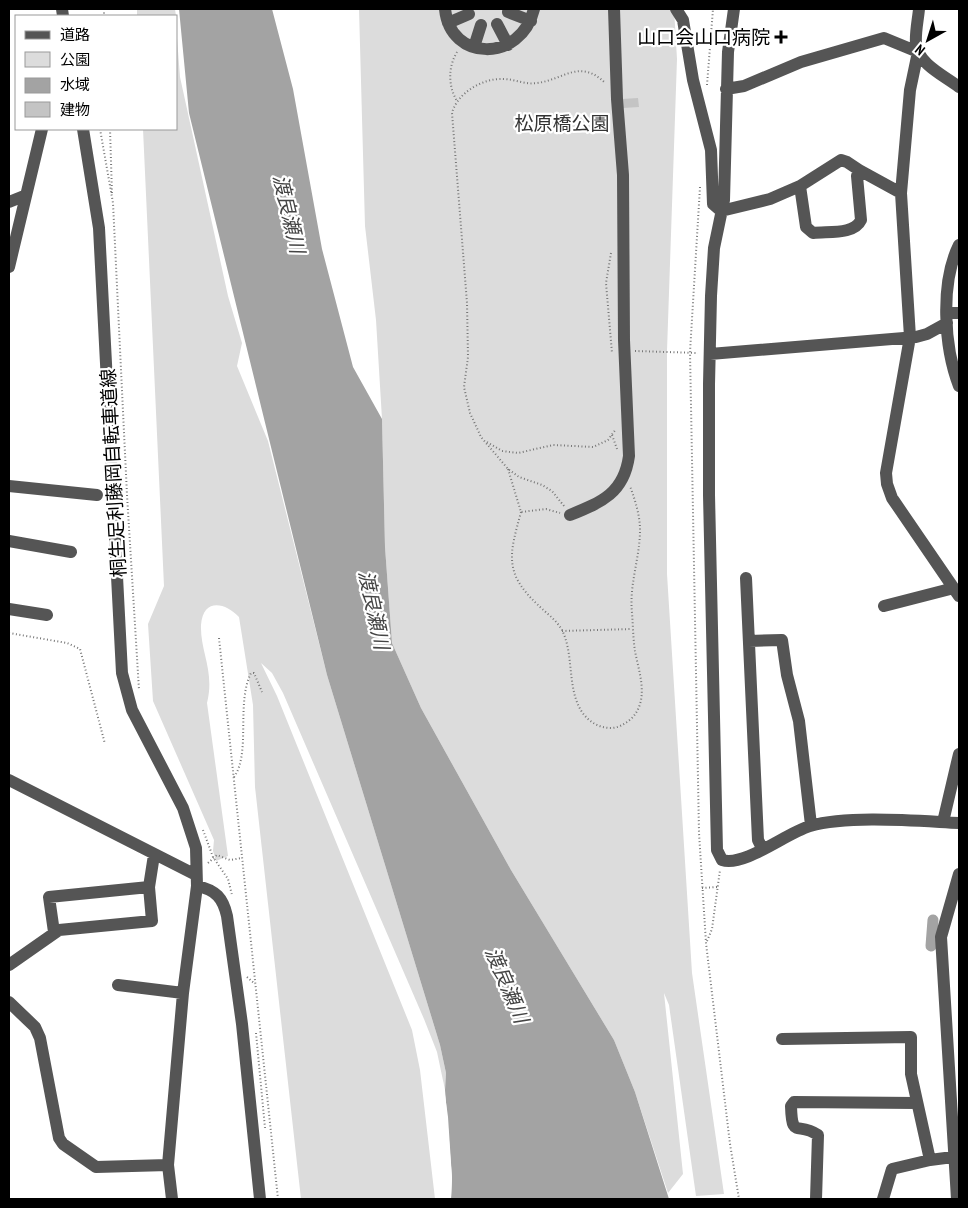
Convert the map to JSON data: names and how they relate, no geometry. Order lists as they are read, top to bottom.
{
  "streets": {
    "path": ["桐生足利藤岡自転車道線"]
  },
  "water": ["渡良瀬川"],
  "parks": ["松原橋公園"],
  "places": {
    "health": ["山口会山口病院"]
  },
  "legend": [
    "道路",
    "公園",
    "水域",
    "建物"
  ],
  "north": "bottom left"
}
